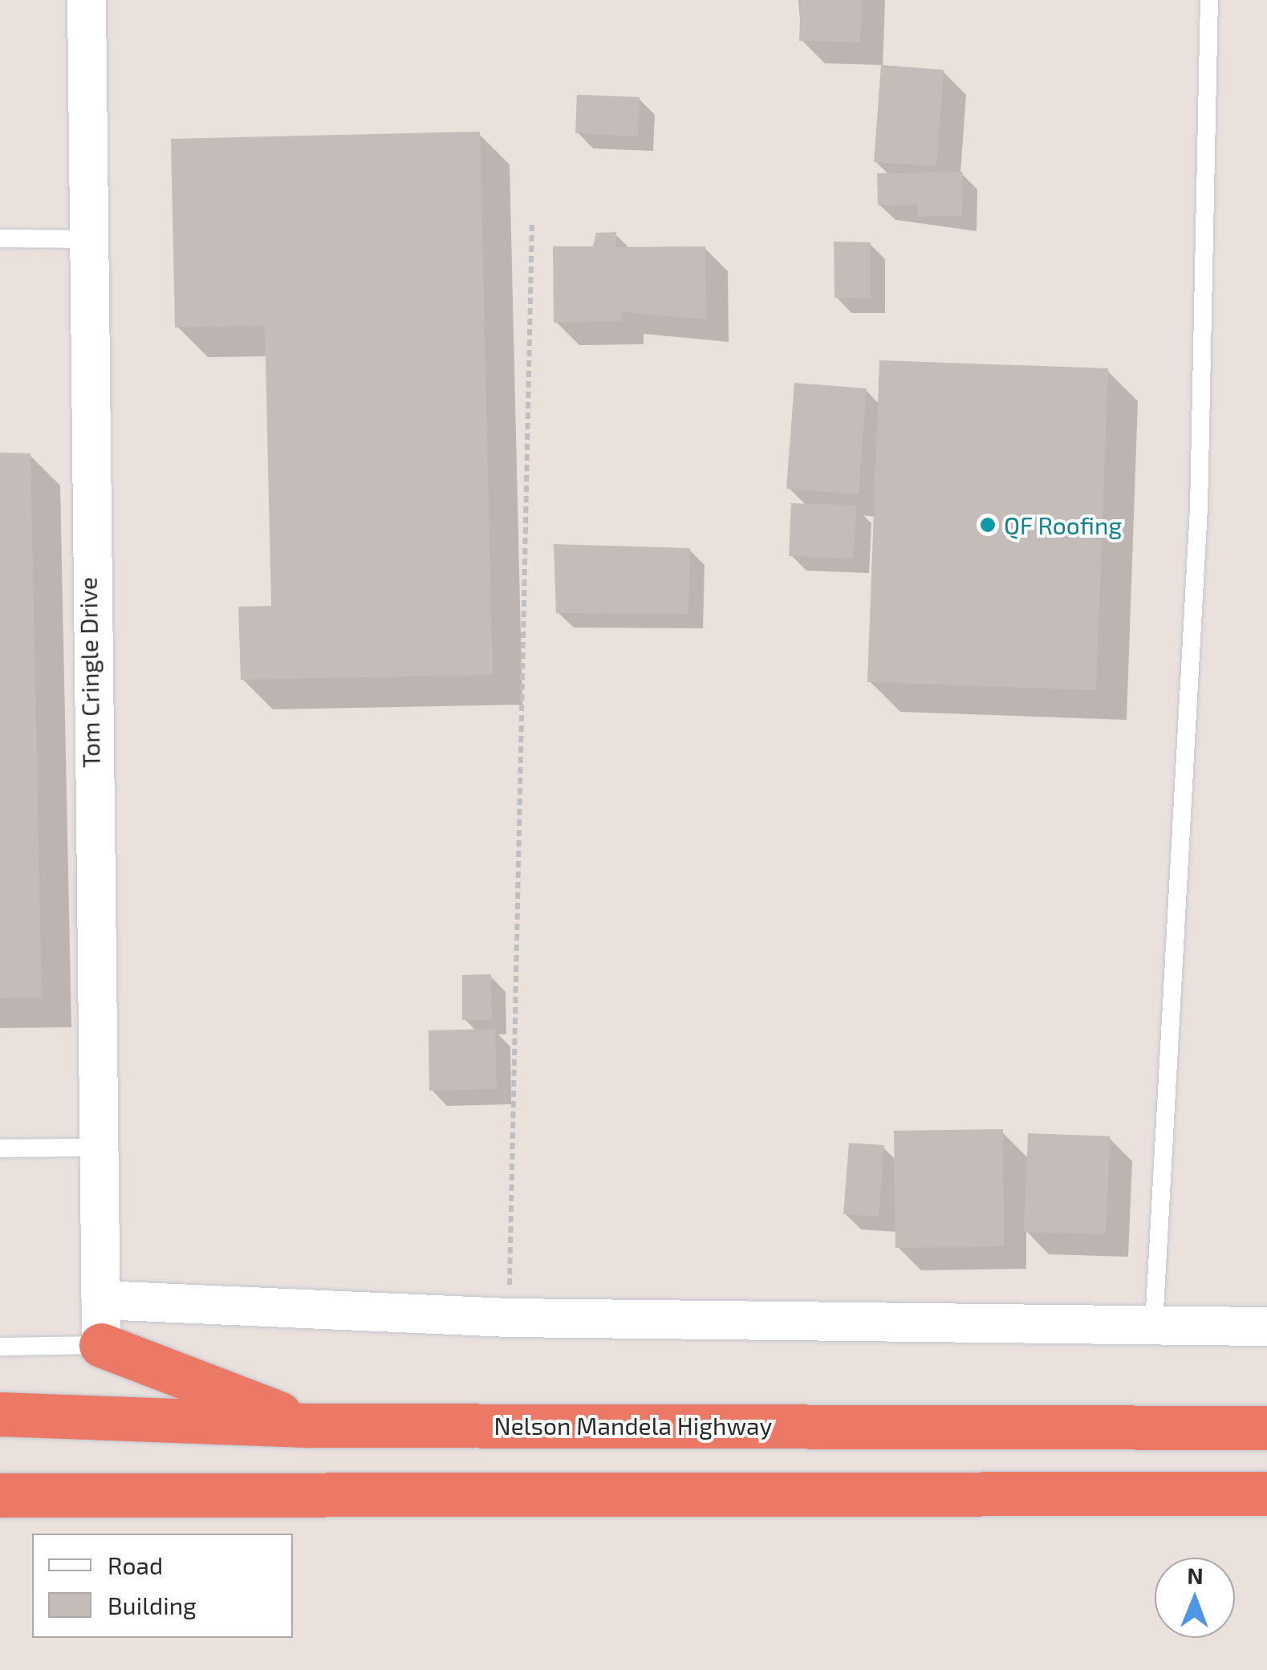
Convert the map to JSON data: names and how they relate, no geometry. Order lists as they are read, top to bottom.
{
  "streets": {
    "highway": ["Nelson Mandela Highway"],
    "street": ["Tom Cringle Drive"]
  },
  "places": ["QF Roofing"],
  "legend": ["Road", "Building"],
  "north": "top"
}
